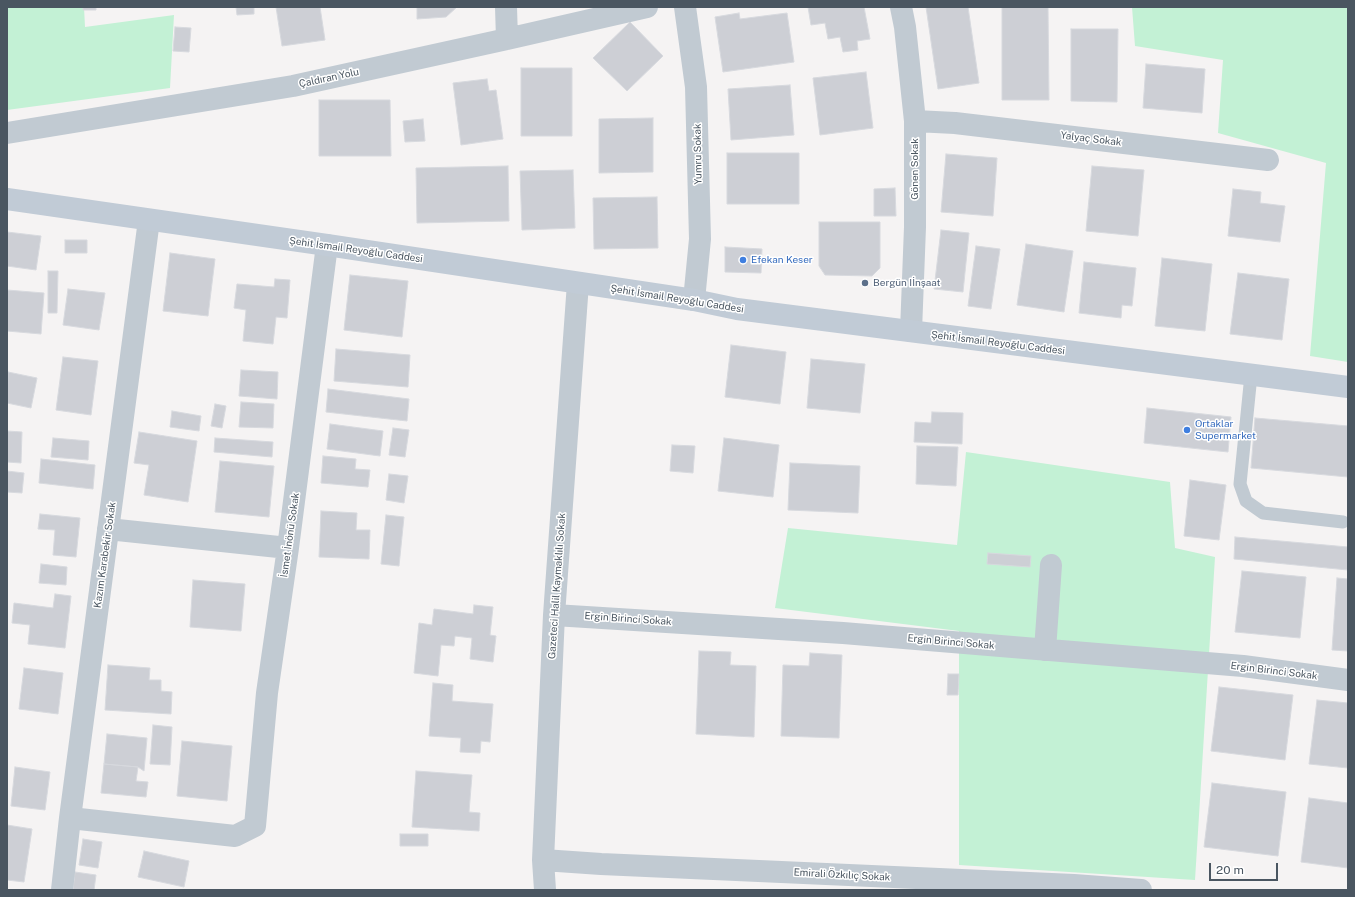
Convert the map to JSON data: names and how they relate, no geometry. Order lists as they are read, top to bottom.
{
  "streets": {
    "street": [
      "Çaldıran Yolu",
      "Yalyaç Sokak",
      "Yumru Sokak",
      "Gönen Sokak",
      "Şehit İsmail Reyoğlu Caddesi",
      "İsmet İnönü Sokak",
      "Kazım Karabekir Sokak",
      "Gazeteci Halil Kaymaklılı Sokak",
      "Ergin Birinci Sokak",
      "Emirali Özkılıç Sokak"
    ]
  },
  "crossings": [
    ["Yalyaç Sokak", "Gönen Sokak"],
    ["Yumru Sokak", "Şehit İsmail Reyoğlu Caddesi"],
    ["Gönen Sokak", "Şehit İsmail Reyoğlu Caddesi"],
    ["Şehit İsmail Reyoğlu Caddesi", "İsmet İnönü Sokak"],
    ["Şehit İsmail Reyoğlu Caddesi", "Kazım Karabekir Sokak"],
    ["Şehit İsmail Reyoğlu Caddesi", "Gazeteci Halil Kaymaklılı Sokak"],
    ["İsmet İnönü Sokak", "Kazım Karabekir Sokak"],
    ["Gazeteci Halil Kaymaklılı Sokak", "Ergin Birinci Sokak"],
    ["Gazeteci Halil Kaymaklılı Sokak", "Emirali Özkılıç Sokak"]
  ],
  "places": ["Efekan Keser", "Bergün Iİnşaat", "Ortaklar Supermarket"],
  "scale_bar": "20 m"
}
